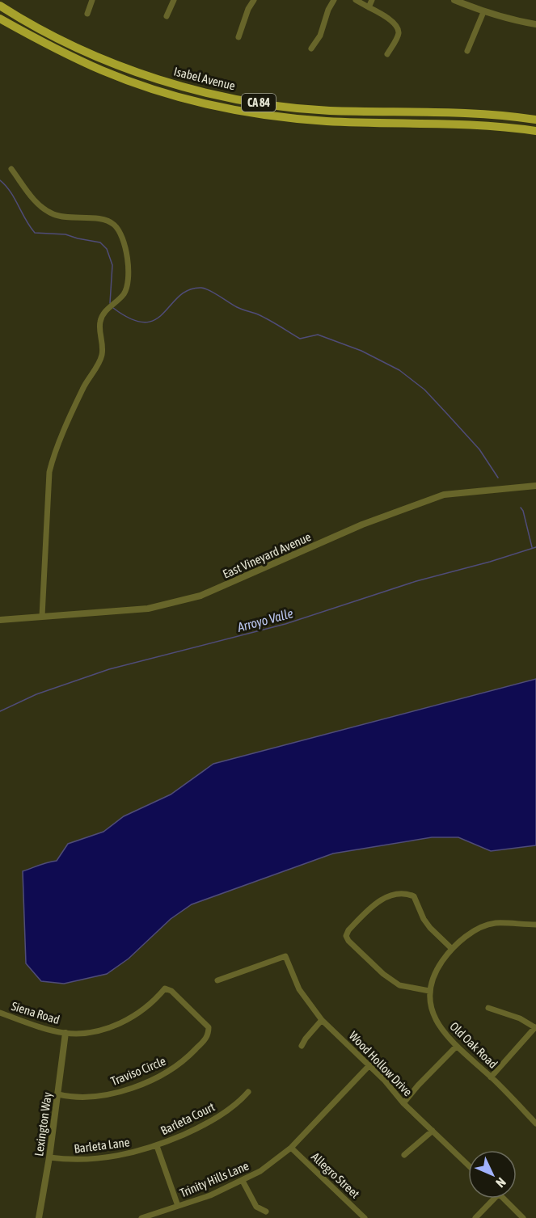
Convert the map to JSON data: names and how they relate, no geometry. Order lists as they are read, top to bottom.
{
  "streets": {
    "highway": ["Isabel Avenue", "CA 84"],
    "street": [
      "East Vineyard Avenue",
      "Siena Road",
      "Old Oak Road",
      "Wood Hollow Drive",
      "Traviso Circle",
      "Barleta Court",
      "Lexington Way",
      "Barleta Lane",
      "Allegro Street",
      "Trinity Hills Lane"
    ]
  },
  "crossings": [
    ["Siena Road", "Traviso Circle"],
    ["Siena Road", "Lexington Way"],
    ["Wood Hollow Drive", "Trinity Hills Lane"],
    ["Traviso Circle", "Lexington Way"],
    ["Barleta Court", "Barleta Lane"],
    ["Lexington Way", "Barleta Lane"],
    ["Allegro Street", "Trinity Hills Lane"]
  ],
  "water": ["Arroyo Valle"],
  "north": "bottom right"
}
